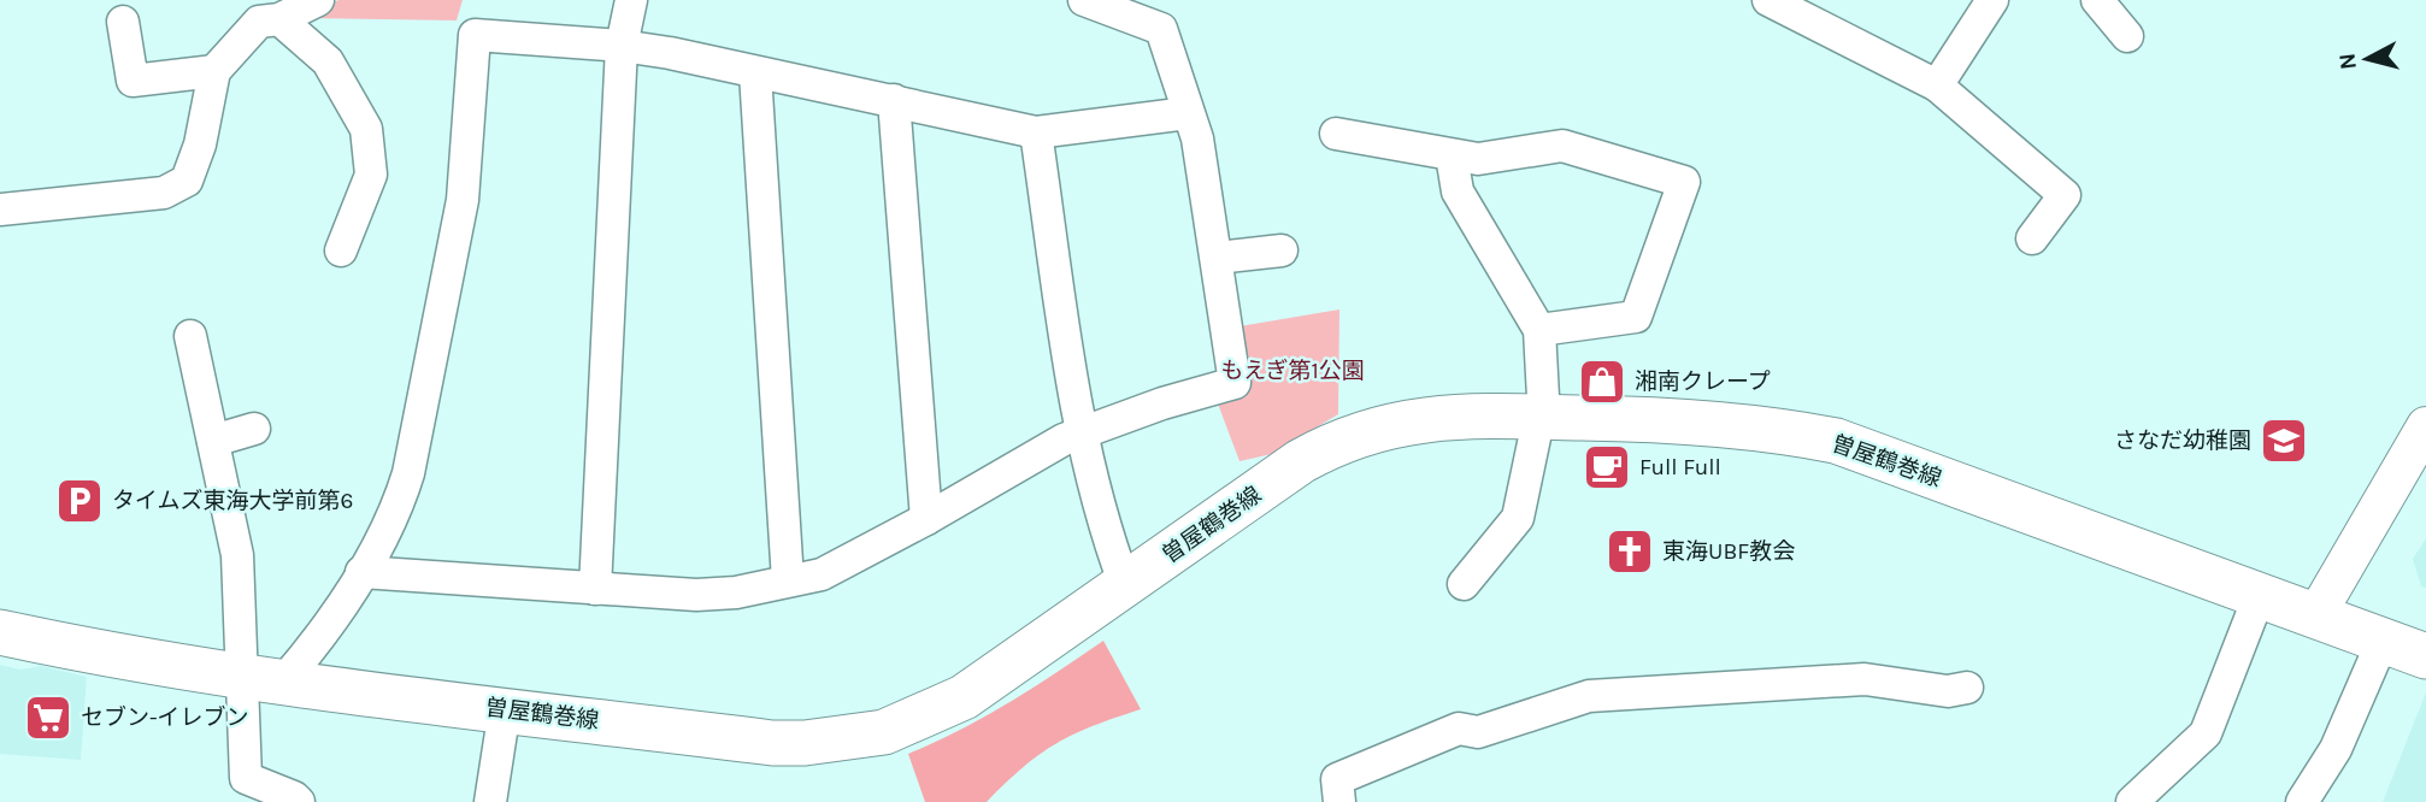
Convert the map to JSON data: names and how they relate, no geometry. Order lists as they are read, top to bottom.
{
  "streets": {
    "main road": ["曽屋鶴巻線"]
  },
  "parks": ["もえぎ第1公園"],
  "places": {
    "shop": ["湘南クレープ"],
    "school or university": ["さなだ幼稚園"],
    "cafe": ["Full Full"],
    "parking": ["タイムズ東海大学前第6"],
    "church": ["東海UBF教会"],
    "supermarket": ["セブン-イレブン"]
  },
  "north": "left"
}
